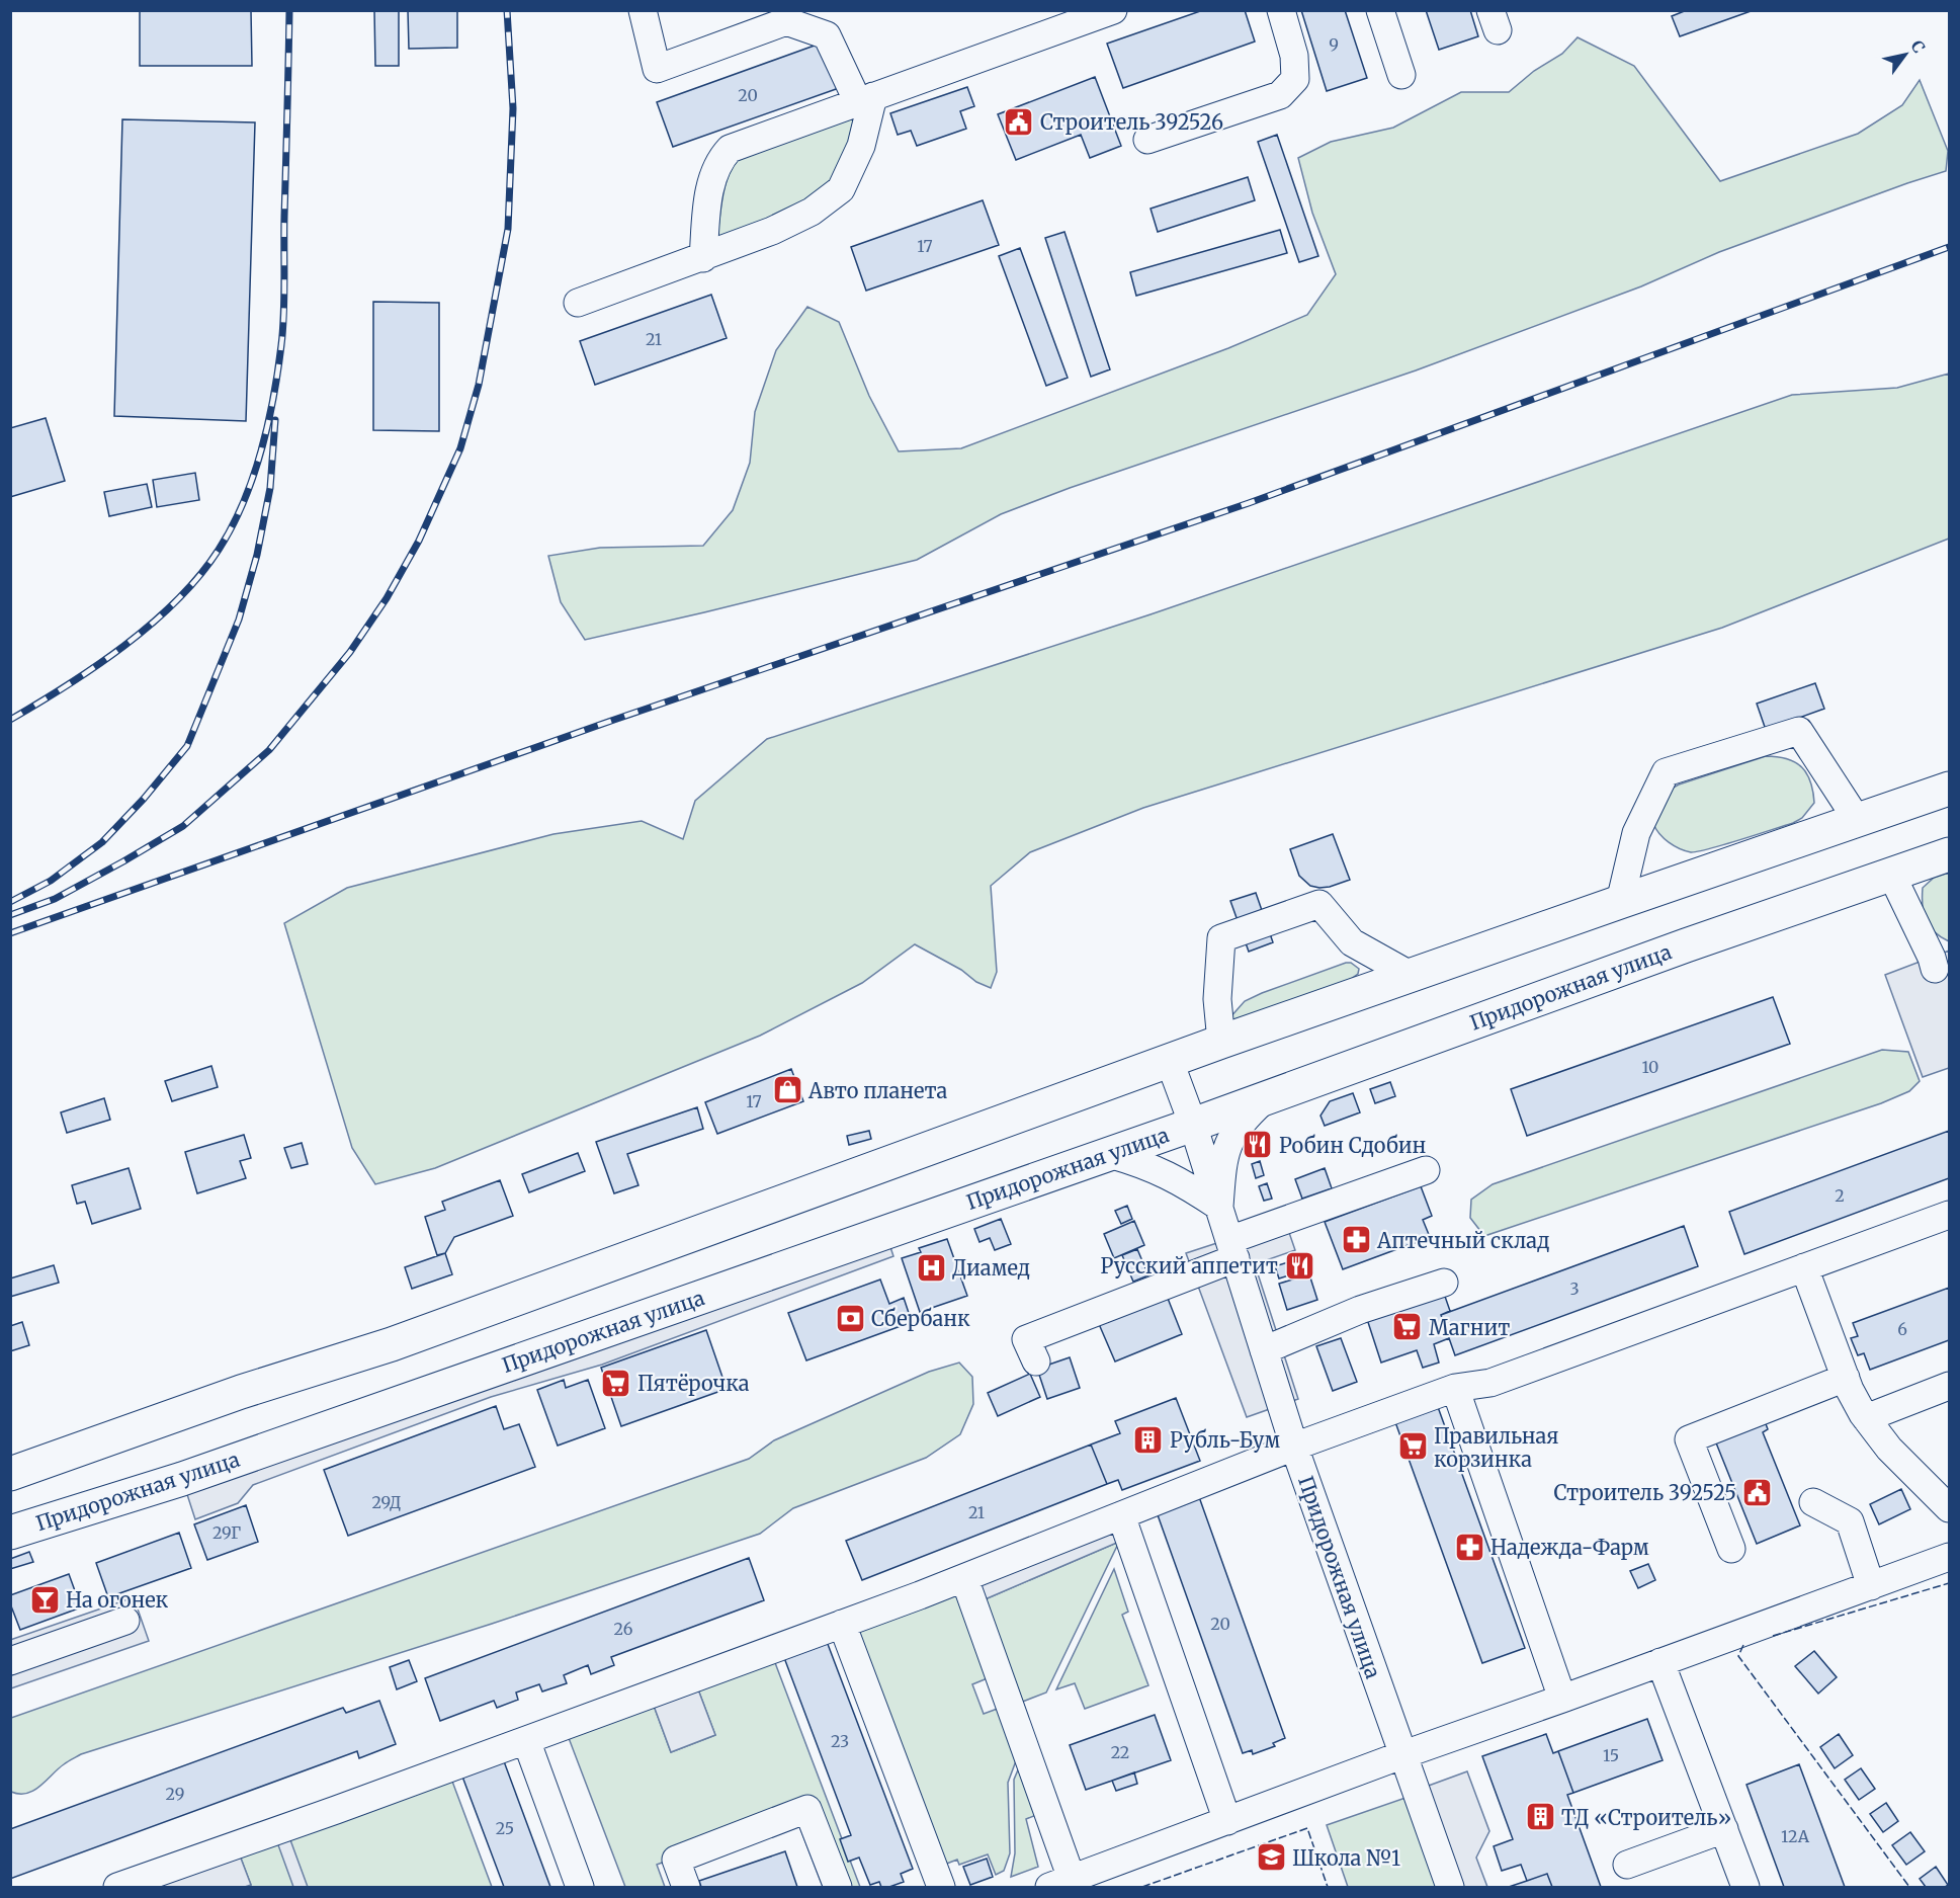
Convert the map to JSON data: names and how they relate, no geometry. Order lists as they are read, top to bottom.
{
  "streets": {
    "main road": ["Придорожная улица"]
  },
  "places": {
    "public building": ["Строитель 392526", "Строитель 392525"],
    "shop": ["Авто планета"],
    "restaurant": ["Робин Сдобин", "Русский аппетит"],
    "pharmacy": ["Аптечный склад", "Надежда-Фарм"],
    "hospital": ["Диамед"],
    "bank": ["Сбербанк"],
    "supermarket": ["Магнит", "Пятёрочка", "Правильная корзинка"],
    "building": ["Рубль-Бум", "ТД «Строитель»"],
    "bar": ["На огонек"],
    "school or university": ["Школа №1"]
  },
  "house_numbers": [
    "9",
    "20",
    "17",
    "21",
    "10",
    "17",
    "2",
    "3",
    "6",
    "29Д",
    "21",
    "29Г",
    "20",
    "26",
    "23",
    "22",
    "15",
    "29",
    "25",
    "12А"
  ],
  "north": "top right"
}
